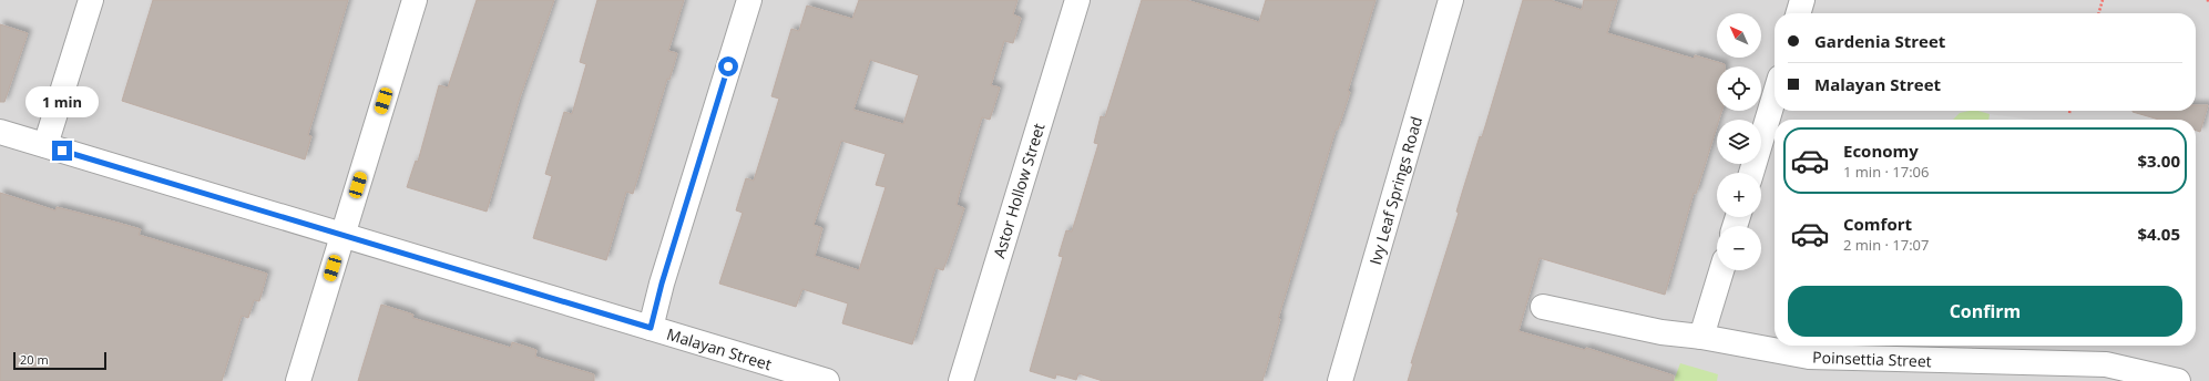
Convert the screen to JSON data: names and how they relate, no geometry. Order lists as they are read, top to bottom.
{
  "streets": {
    "street": [
      "Astor Hollow Street",
      "Ivy Leaf Springs Road",
      "Malayan Street",
      "Poinsettia Street"
    ]
  },
  "scale_bar": "20 m",
  "north": "top left",
  "page": {
    "map_buttons": ["+", "−"],
    "banner": ["Gardenia Street", "Malayan Street"],
    "bubble": "1 min",
    "list": [
      {
        "name": "Economy",
        "note": "1 min · 17:06",
        "value": "$3.00"
      },
      {
        "name": "Comfort",
        "note": "2 min · 17:07",
        "value": "$4.05"
      }
    ],
    "buttons": "Confirm",
    "scale": "20 m"
  }
}
